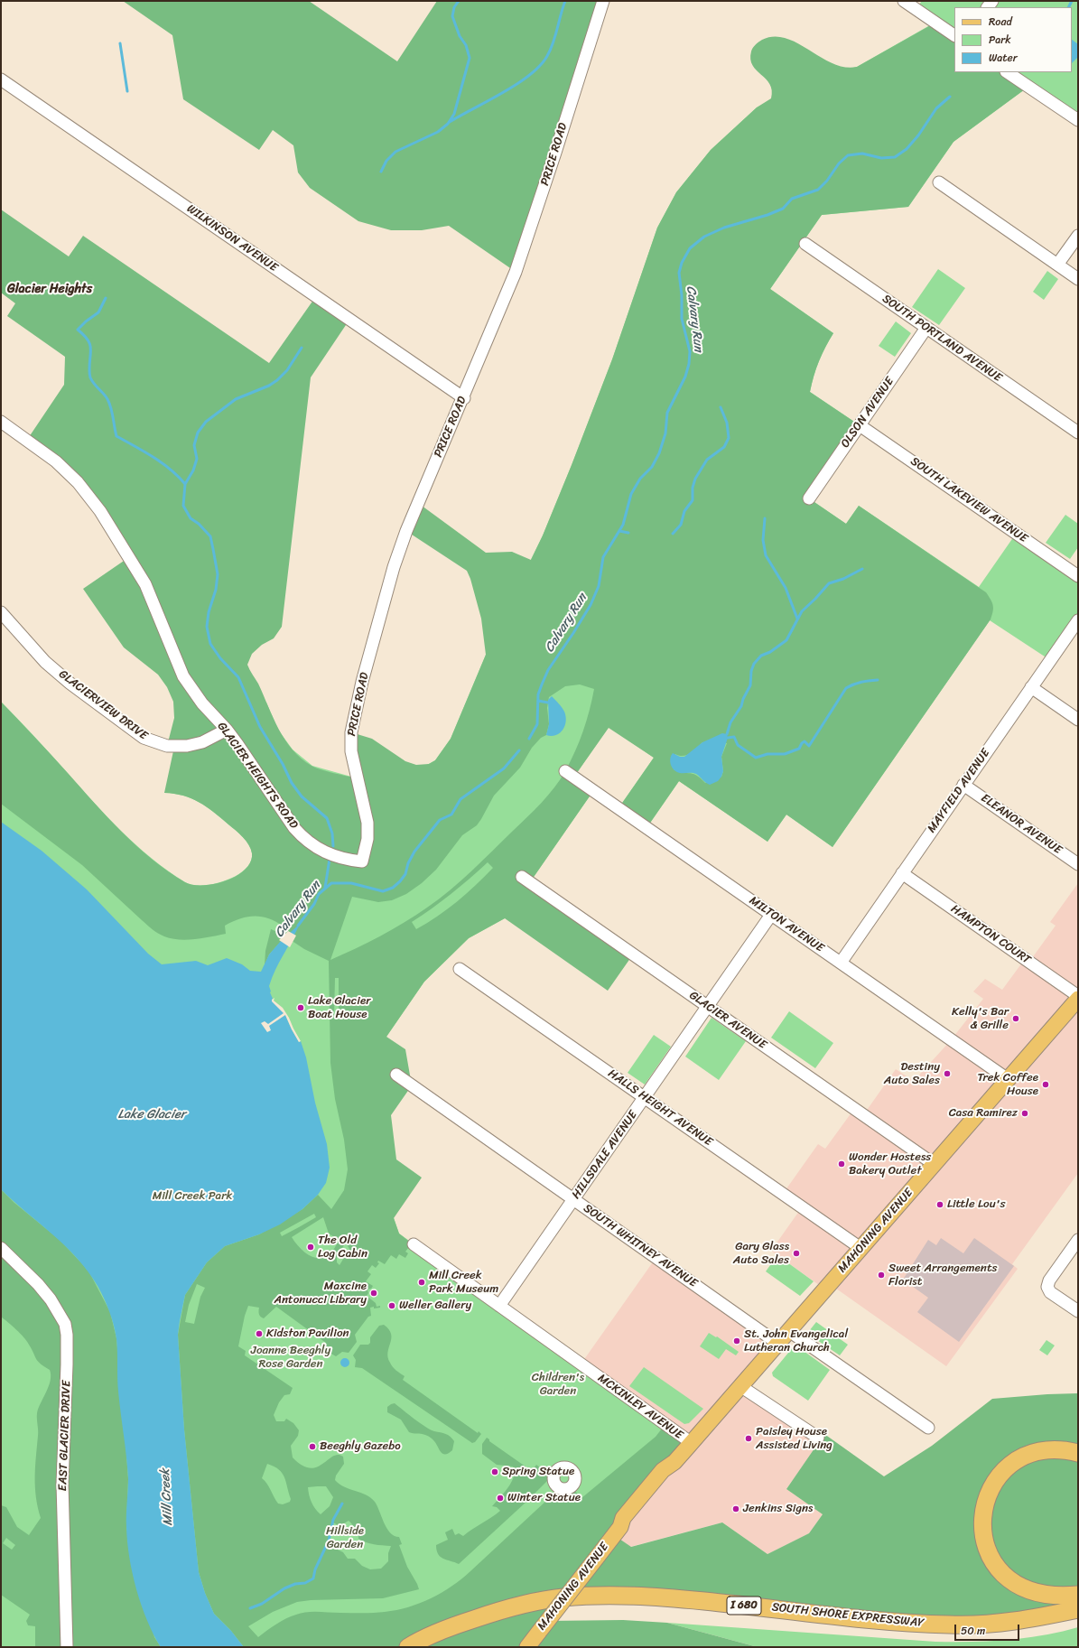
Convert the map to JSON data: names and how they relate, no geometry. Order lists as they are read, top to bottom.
{
  "streets": {
    "highway": ["I 680", "SOUTH SHORE EXPRESSWAY"],
    "main road": ["MAHONING AVENUE"],
    "street": [
      "PRICE ROAD",
      "WILKINSON AVENUE",
      "SOUTH PORTLAND AVENUE",
      "OLSON AVENUE",
      "SOUTH LAKEVIEW AVENUE",
      "GLACIERVIEW DRIVE",
      "GLACIER HEIGHTS ROAD",
      "MAYFIELD AVENUE",
      "ELEANOR AVENUE",
      "MILTON AVENUE",
      "HAMPTON COURT",
      "GLACIER AVENUE",
      "HALLS HEIGHT AVENUE",
      "HILLSDALE AVENUE",
      "SOUTH WHITNEY AVENUE",
      "MCKINLEY AVENUE",
      "EAST GLACIER DRIVE"
    ]
  },
  "crossings": [
    ["PRICE ROAD", "WILKINSON AVENUE"],
    ["PRICE ROAD", "GLACIER HEIGHTS ROAD"],
    ["SOUTH PORTLAND AVENUE", "OLSON AVENUE"],
    ["OLSON AVENUE", "SOUTH LAKEVIEW AVENUE"],
    ["GLACIERVIEW DRIVE", "GLACIER HEIGHTS ROAD"],
    ["MAYFIELD AVENUE", "ELEANOR AVENUE"],
    ["MAYFIELD AVENUE", "MILTON AVENUE"],
    ["MAYFIELD AVENUE", "HAMPTON COURT"],
    ["MILTON AVENUE", "HILLSDALE AVENUE"],
    ["MILTON AVENUE", "MAHONING AVENUE"],
    ["GLACIER AVENUE", "HILLSDALE AVENUE"],
    ["GLACIER AVENUE", "MAHONING AVENUE"],
    ["HALLS HEIGHT AVENUE", "HILLSDALE AVENUE"],
    ["HALLS HEIGHT AVENUE", "MAHONING AVENUE"],
    ["HILLSDALE AVENUE", "SOUTH WHITNEY AVENUE"],
    ["HILLSDALE AVENUE", "MCKINLEY AVENUE"],
    ["MAHONING AVENUE", "SOUTH WHITNEY AVENUE"],
    ["MAHONING AVENUE", "MCKINLEY AVENUE"]
  ],
  "districts": ["Glacier Heights"],
  "water": ["Calvary Run", "Lake Glacier", "Mill Creek"],
  "parks": [
    "Mill Creek Park",
    "Joanne Beeghly Rose Garden",
    "Children's Garden",
    "Hillside Garden"
  ],
  "places": [
    "Lake Glacier Boat House",
    "Kelly's Bar & Grille",
    "Destiny Auto Sales",
    "Trek Coffee House",
    "Casa Ramirez",
    "Wonder Hostess Bakery Outlet",
    "Little Lou's",
    "The Old Log Cabin",
    "Gary Glass Auto Sales",
    "Sweet Arrangements Florist",
    "Mill Creek Park Museum",
    "Maxcine Antonucci Library",
    "Weller Gallery",
    "Kidston Pavilion",
    "St. John Evangelical Lutheran Church",
    "Paisley House Assisted Living",
    "Beeghly Gazebo",
    "Spring Statue",
    "Winter Statue",
    "Jenkins Signs"
  ],
  "legend": ["Road", "Park", "Water"],
  "scale_bar": "50 m"
}
